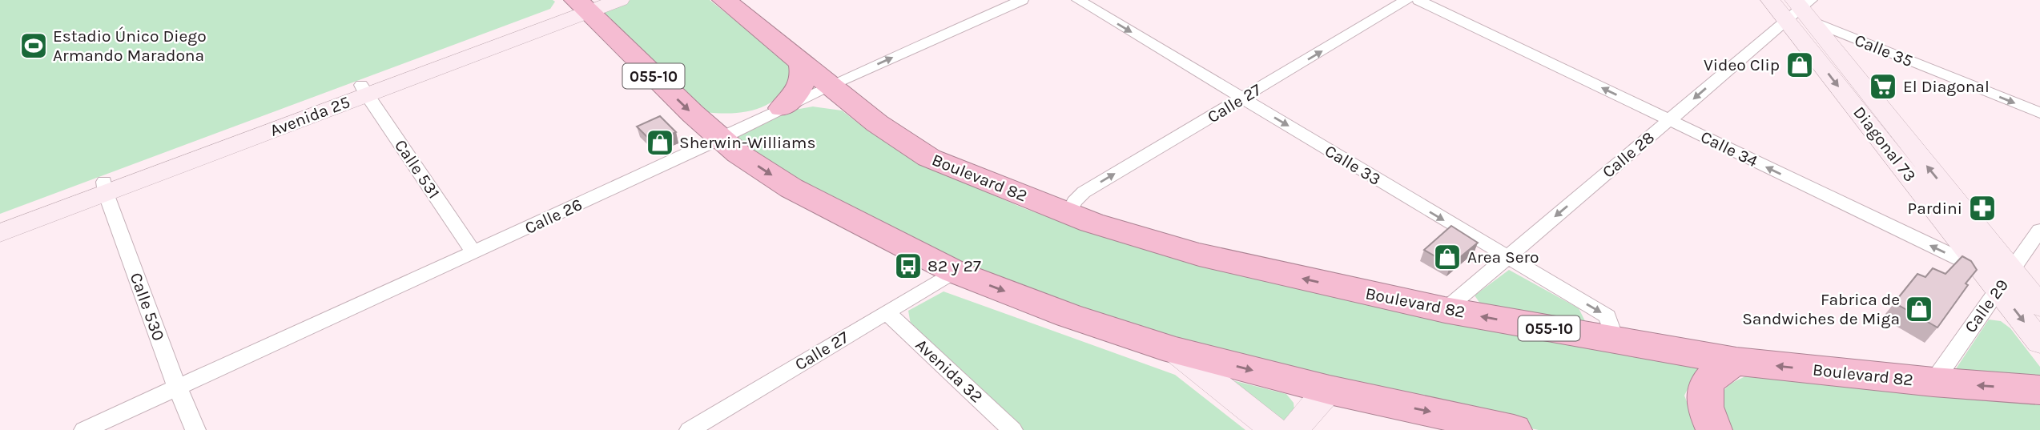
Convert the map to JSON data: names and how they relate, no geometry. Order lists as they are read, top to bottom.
{
  "streets": {
    "highway": ["055-10", "Boulevard 82"],
    "main road": ["Avenida 25", "Diagonal 73"],
    "street": [
      "Calle 35",
      "Calle 27",
      "Calle 34",
      "Calle 28",
      "Calle 33",
      "Calle 531",
      "Calle 26",
      "Calle 29",
      "Calle 530",
      "Avenida 32"
    ]
  },
  "crossings": [
    ["Calle 35", "Diagonal 73"],
    ["Calle 35", "Calle 28"],
    ["055-10", "Calle 27"],
    ["055-10", "Avenida 25"],
    ["055-10", "Boulevard 82"],
    ["055-10", "Calle 26"],
    ["Calle 27", "Calle 33"],
    ["Calle 27", "Boulevard 82"],
    ["Calle 27", "Avenida 32"],
    ["Avenida 25", "Calle 531"],
    ["Avenida 25", "Calle 530"],
    ["Diagonal 73", "Calle 34"],
    ["Diagonal 73", "Calle 28"],
    ["Diagonal 73", "Calle 29"],
    ["Calle 34", "Calle 28"],
    ["Calle 34", "Calle 29"],
    ["Calle 28", "Calle 33"],
    ["Calle 28", "Boulevard 82"],
    ["Calle 33", "Boulevard 82"],
    ["Calle 531", "Calle 26"],
    ["Boulevard 82", "Calle 26"],
    ["Boulevard 82", "Calle 29"],
    ["Calle 26", "Calle 530"]
  ],
  "one_way": [
    "Calle 35",
    "Calle 27",
    "Calle 34",
    "Calle 28",
    "Calle 33"
  ],
  "places": {
    "sports": ["Estadio Único Diego Armando Maradona"],
    "shop": [
      "Video Clip",
      "Sherwin-Williams",
      "Area Sero",
      "Fabrica de Sandwiches de Miga"
    ],
    "supermarket": ["El Diagonal"],
    "pharmacy": ["Pardini"],
    "bus stop": ["82 y 27"]
  }
}
